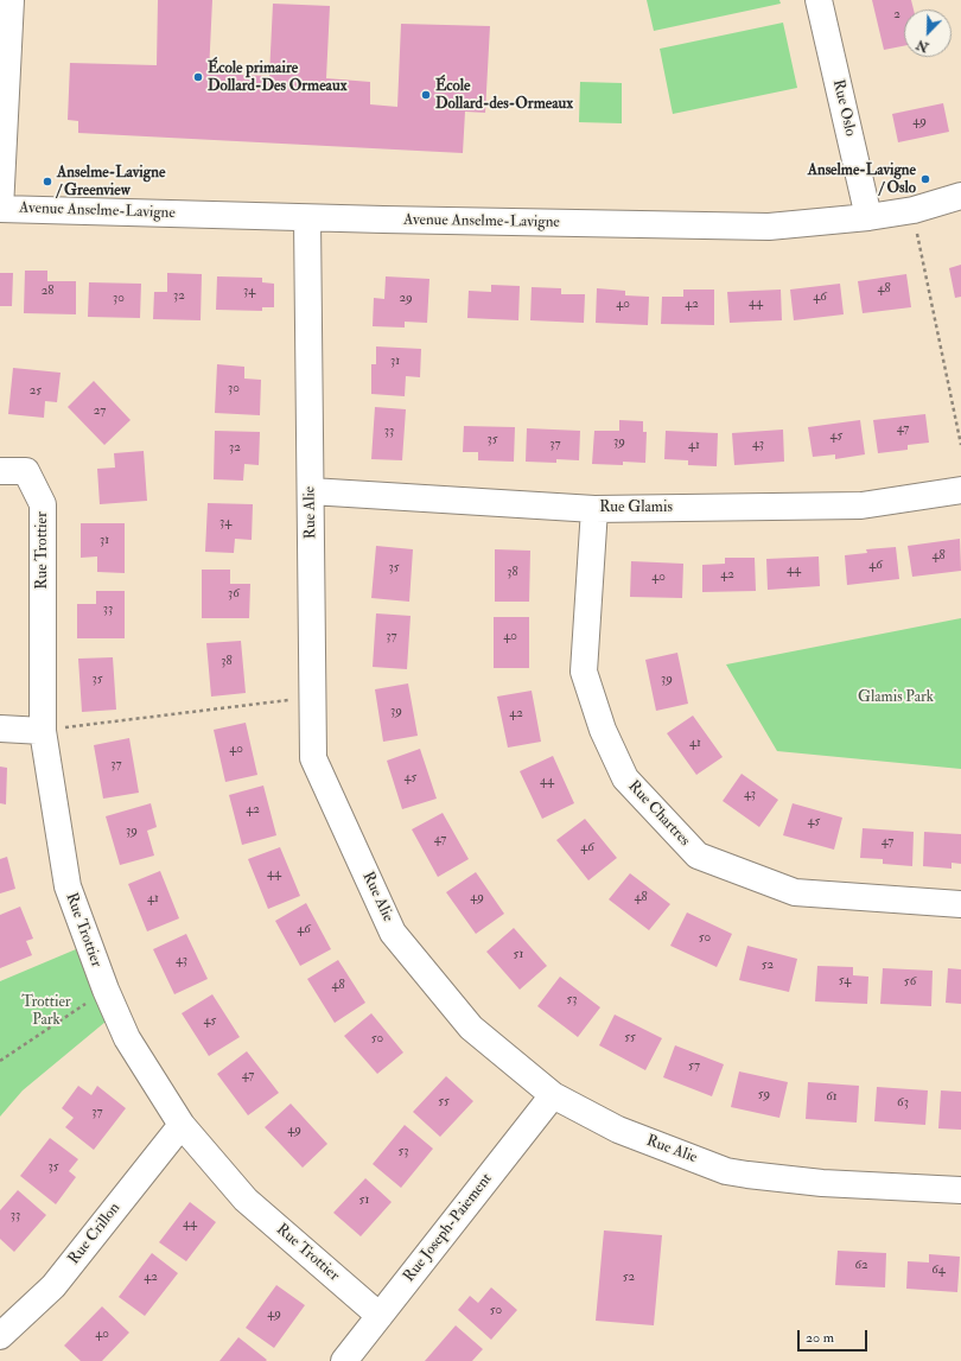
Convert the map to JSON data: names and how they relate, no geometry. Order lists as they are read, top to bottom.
{
  "streets": {
    "street": [
      "Rue Oslo",
      "Avenue Anselme-Lavigne",
      "Rue Glamis",
      "Rue Alie",
      "Rue Trottier",
      "Rue Chartres",
      "Rue Joseph-Paiement",
      "Rue Crillon"
    ]
  },
  "crossings": [
    ["Rue Oslo", "Avenue Anselme-Lavigne"],
    ["Avenue Anselme-Lavigne", "Rue Alie"],
    ["Rue Glamis", "Rue Alie"],
    ["Rue Glamis", "Rue Chartres"],
    ["Rue Alie", "Rue Joseph-Paiement"],
    ["Rue Trottier", "Rue Joseph-Paiement"],
    ["Rue Trottier", "Rue Crillon"]
  ],
  "parks": ["Glamis Park", "Trottier Park"],
  "places": [
    "École primaire Dollard-Des Ormeaux",
    "École Dollard-des-Ormeaux",
    "Anselme-Lavigne / Oslo",
    "Anselme-Lavigne / Greenview"
  ],
  "house_numbers": [
    "2",
    "49",
    "48",
    "28",
    "34",
    "32",
    "46",
    "30",
    "29",
    "44",
    "40",
    "42",
    "31",
    "30",
    "25",
    "27",
    "47",
    "33",
    "45",
    "35",
    "39",
    "37",
    "43",
    "41",
    "32",
    "34",
    "31",
    "48",
    "46",
    "35",
    "44",
    "38",
    "42",
    "40",
    "36",
    "33",
    "37",
    "40",
    "38",
    "35",
    "39",
    "39",
    "42",
    "41",
    "40",
    "37",
    "45",
    "44",
    "43",
    "42",
    "45",
    "39",
    "47",
    "47",
    "46",
    "44",
    "49",
    "48",
    "41",
    "46",
    "50",
    "51",
    "43",
    "52",
    "54",
    "56",
    "48",
    "53",
    "45",
    "55",
    "50",
    "57",
    "47",
    "59",
    "61",
    "55",
    "63",
    "37",
    "49",
    "53",
    "35",
    "51",
    "33",
    "44",
    "62",
    "64",
    "42",
    "52",
    "50",
    "49",
    "40"
  ],
  "scale_bar": "20 m",
  "north": "bottom left"
}
